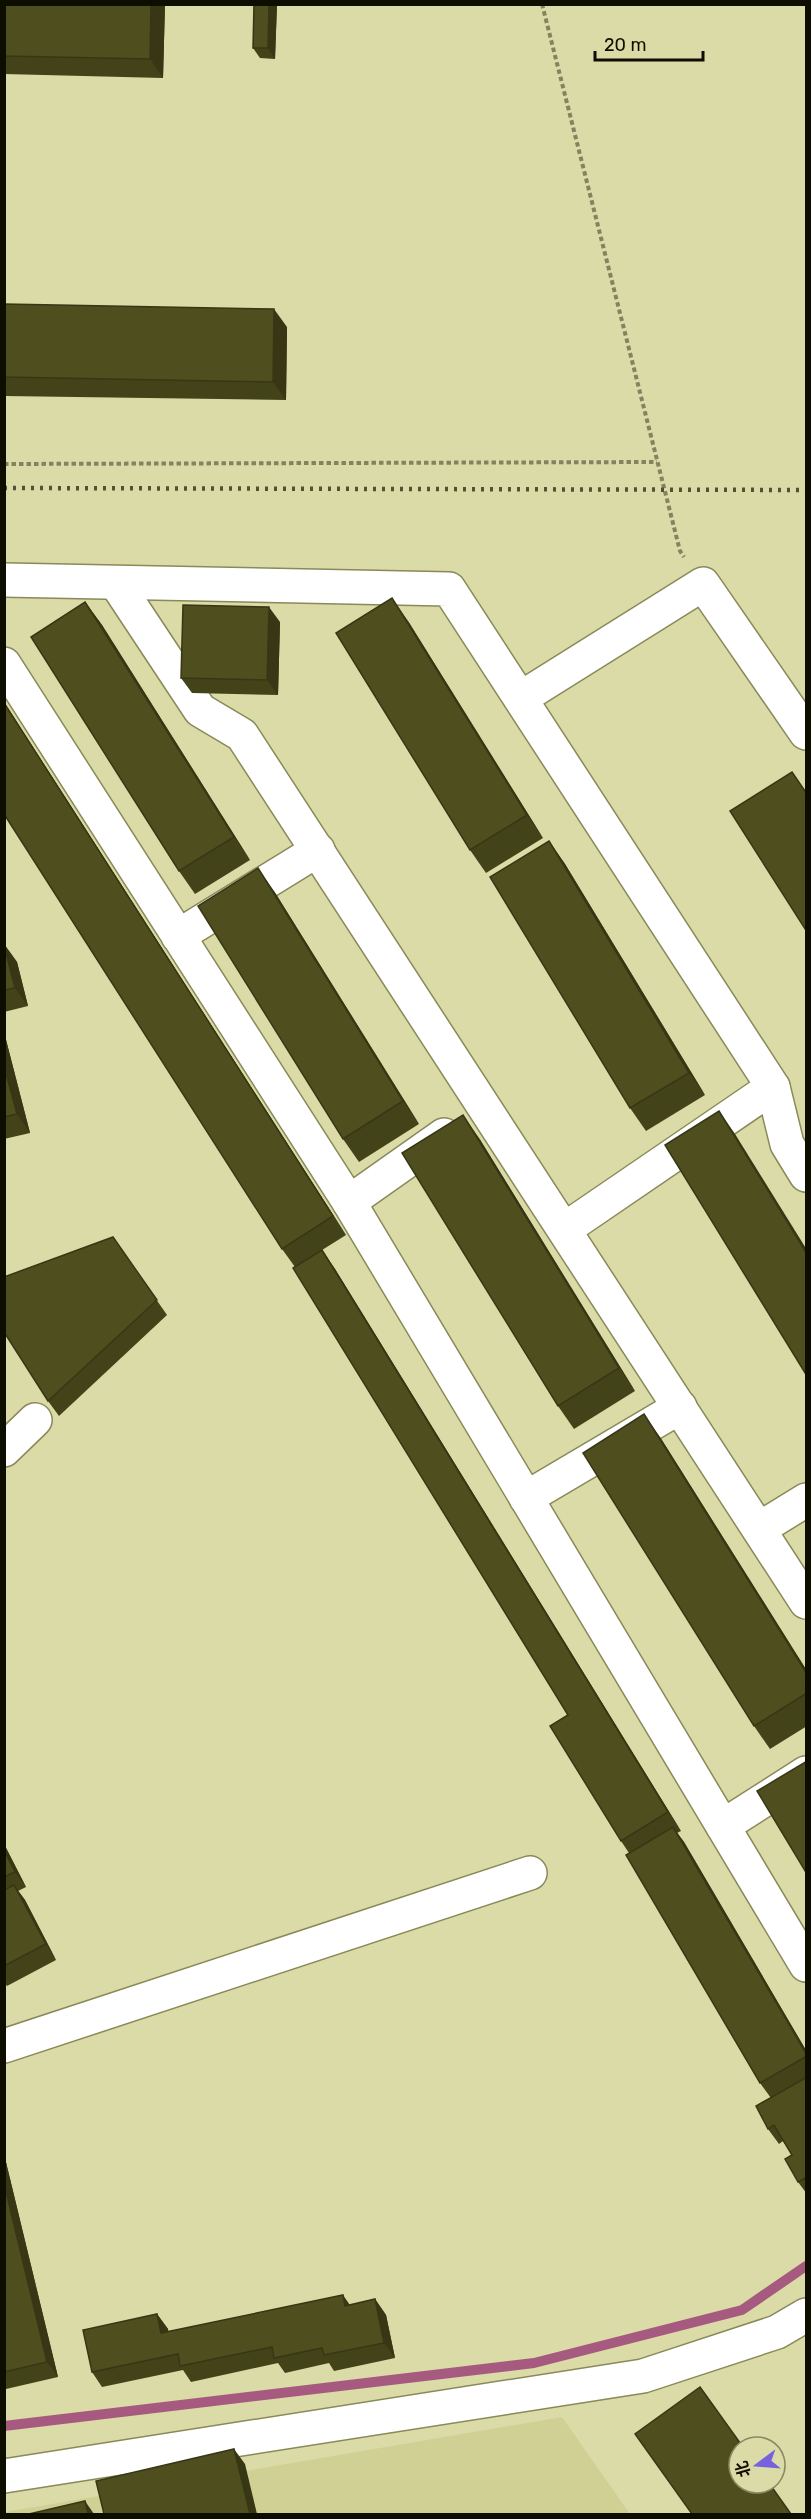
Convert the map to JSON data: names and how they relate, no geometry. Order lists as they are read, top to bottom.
{
  "scale_bar": "20 m",
  "north": "left"
}
